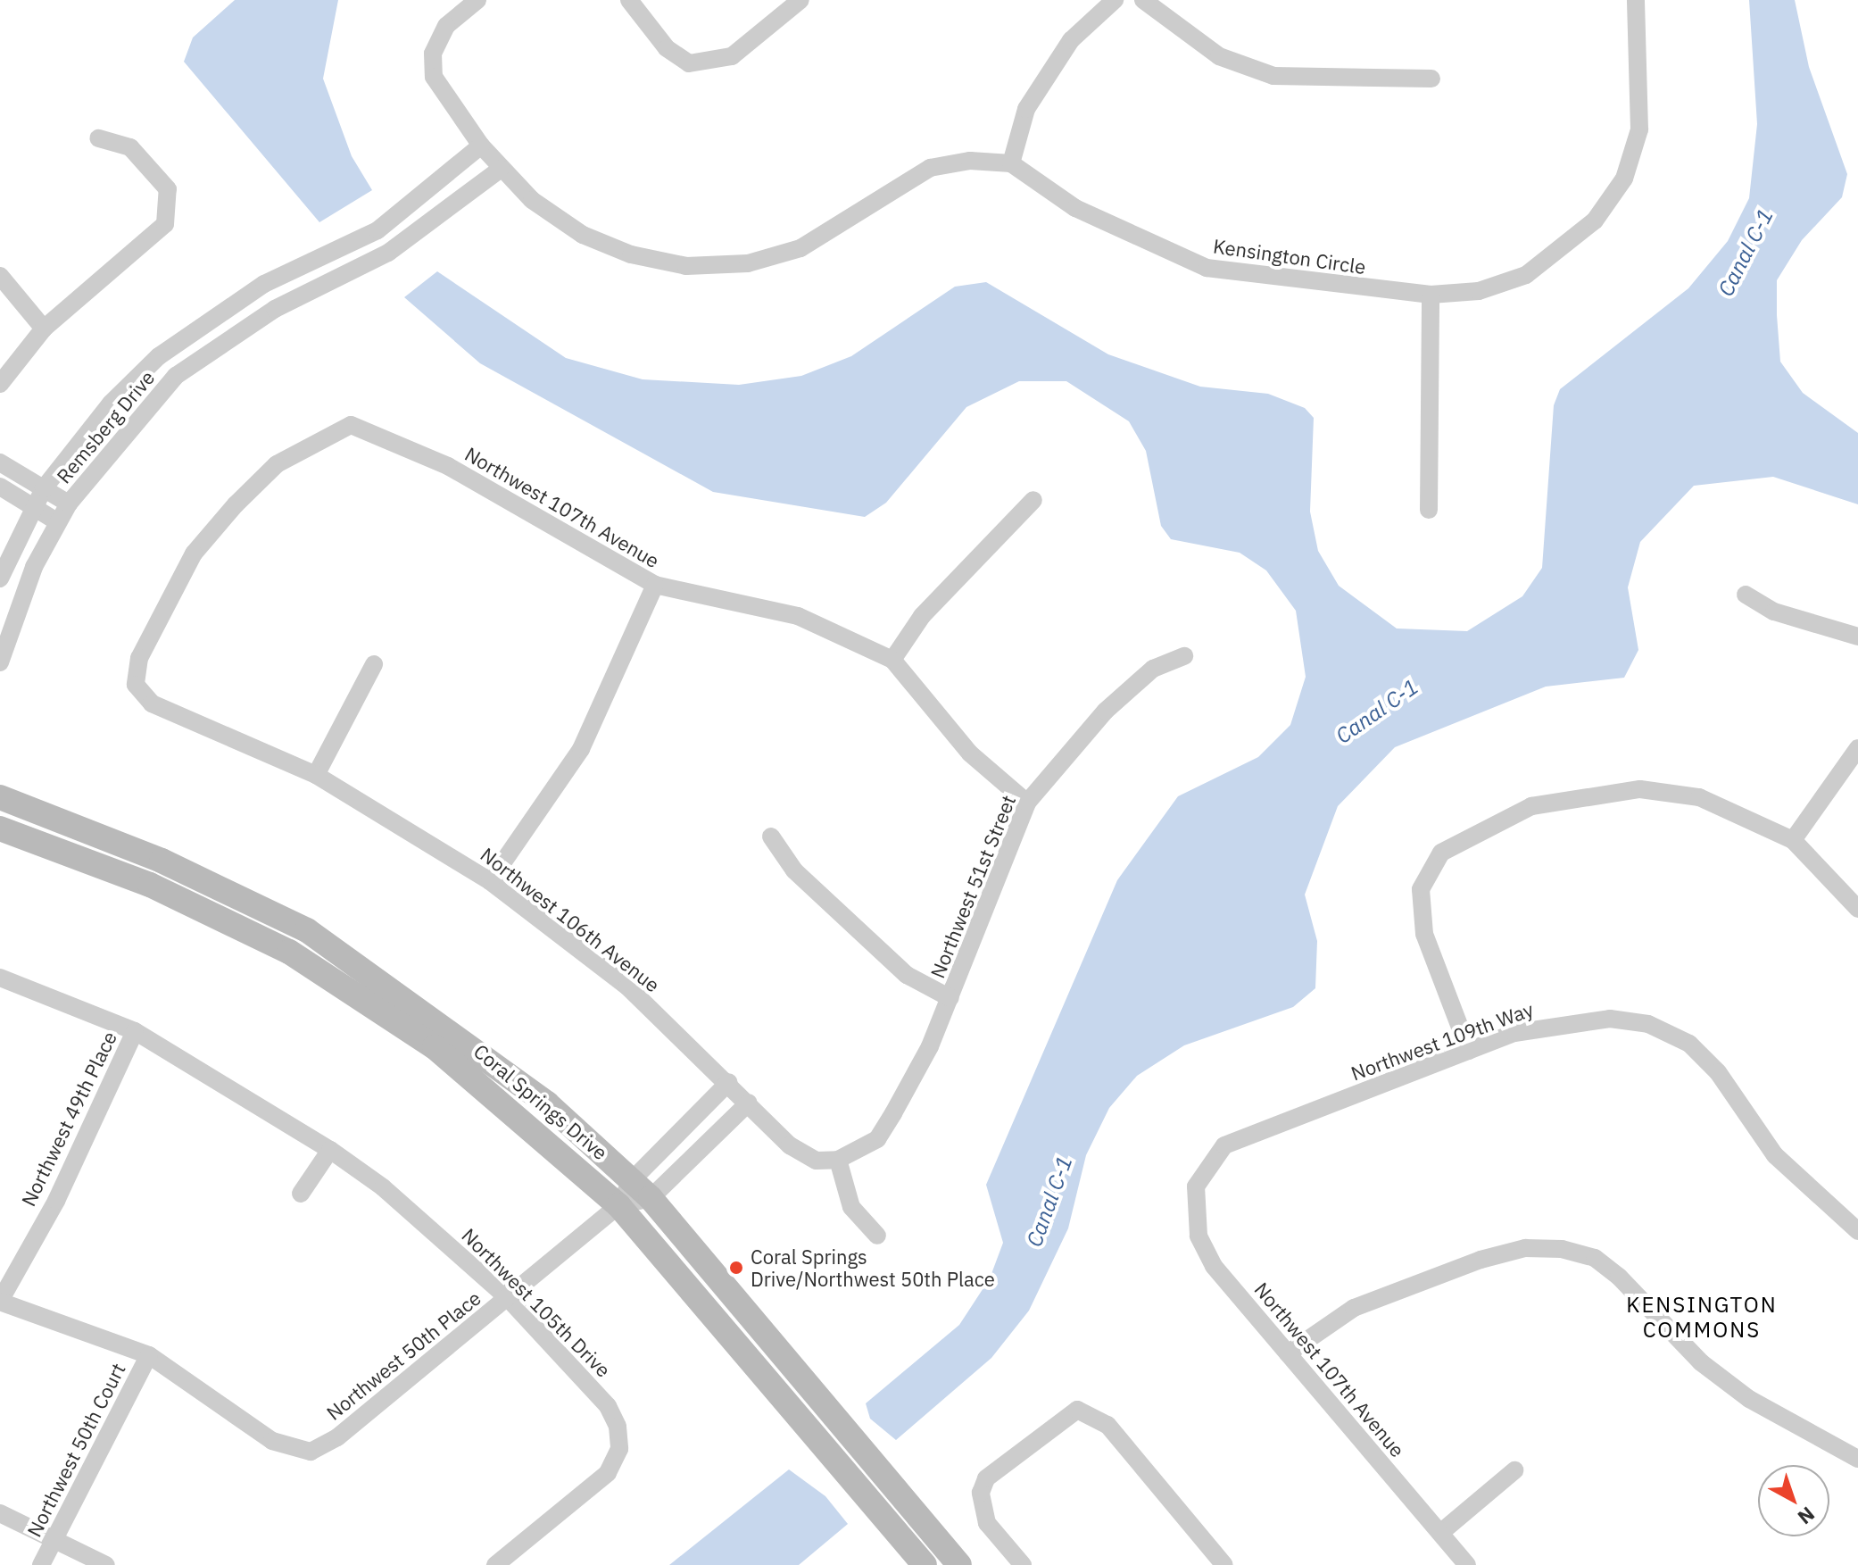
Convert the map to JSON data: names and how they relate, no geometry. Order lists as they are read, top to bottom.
{
  "streets": {
    "main road": ["Coral Springs Drive"],
    "street": [
      "Kensington Circle",
      "Remsberg Drive",
      "Northwest 107th Avenue",
      "Northwest 51st Street",
      "Northwest 106th Avenue",
      "Northwest 109th Way",
      "Northwest 49th Place",
      "Northwest 105th Drive",
      "Northwest 50th Place",
      "Northwest 50th Court"
    ]
  },
  "crossings": [
    ["Northwest 107th Avenue", "Northwest 51st Street"],
    ["Northwest 107th Avenue", "Northwest 106th Avenue"],
    ["Northwest 107th Avenue", "Northwest 109th Way"],
    ["Northwest 51st Street", "Northwest 106th Avenue"],
    ["Northwest 106th Avenue", "Northwest 50th Place"],
    ["Coral Springs Drive", "Northwest 50th Place"],
    ["Northwest 49th Place", "Northwest 105th Drive"],
    ["Northwest 105th Drive", "Northwest 50th Place"],
    ["Northwest 50th Place", "Northwest 50th Court"]
  ],
  "districts": ["KENSINGTON COMMONS"],
  "water": ["Canal C-1"],
  "places": ["Coral Springs Drive/Northwest 50th Place"],
  "north": "bottom right"
}
